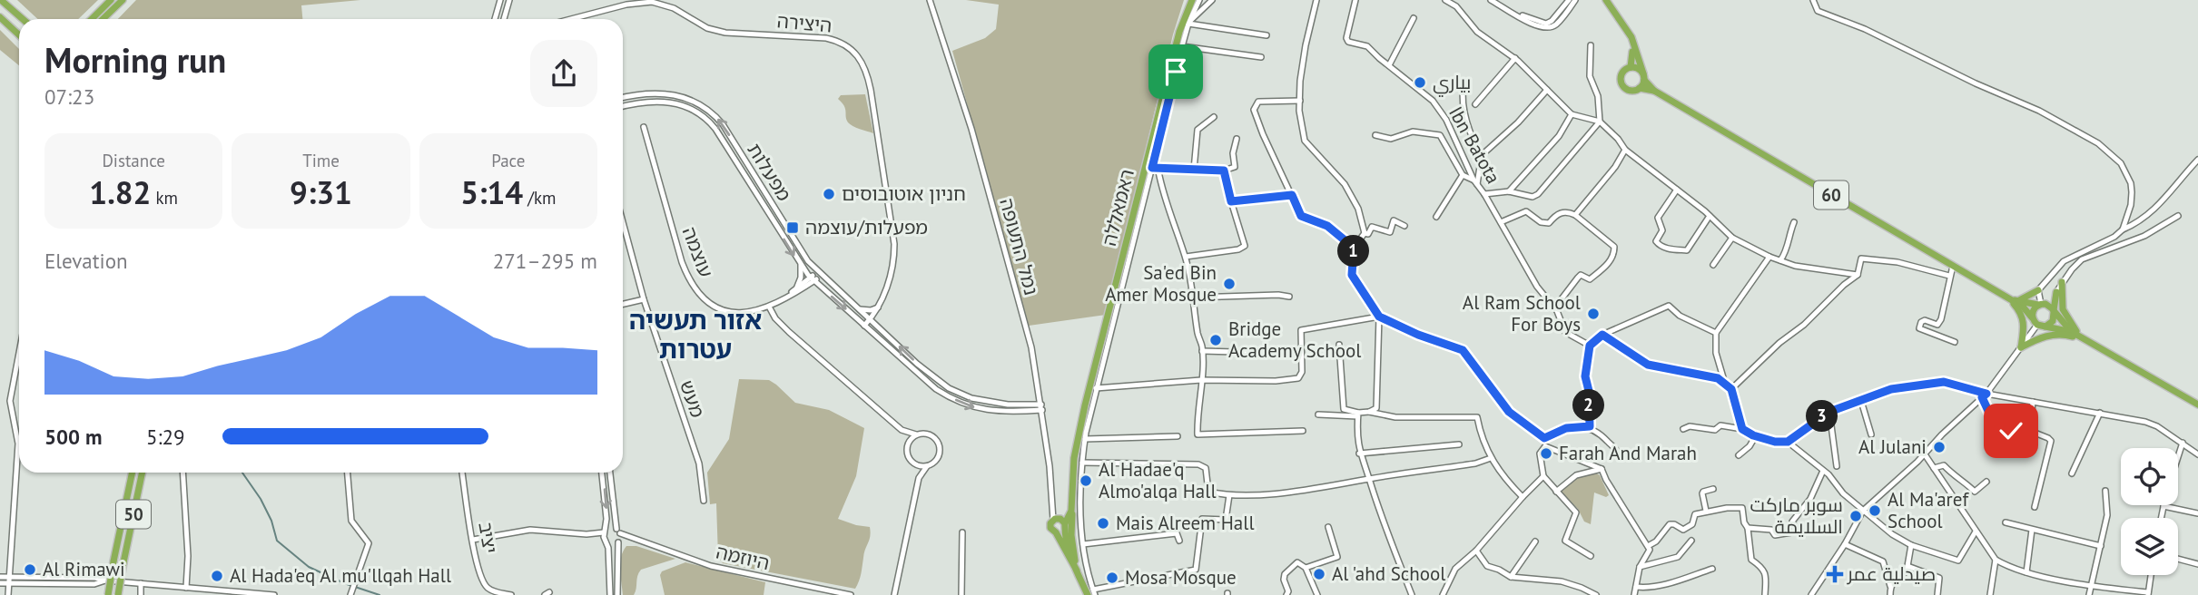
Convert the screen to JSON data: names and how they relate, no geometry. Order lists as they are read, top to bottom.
{
  "streets": {
    "highway": ["60", "ראמאללה", "50"],
    "street": [
      "היצירה",
      "Ibn Batota",
      "מפעלות",
      "נמל התעופה",
      "עוצמה",
      "מעש",
      "יציב",
      "היוזמה"
    ]
  },
  "crossings": [
    ["היצירה", "מפעלות"],
    ["מפעלות", "נמל התעופה"],
    ["מפעלות", "עוצמה"],
    ["ראמאללה", "נמל התעופה"]
  ],
  "districts": ["אזור תעשיה עטרות"],
  "places": {
    "other": [
      "بياري",
      "חניון אוטובוסים",
      "Sa'ed Bin Amer Mosque",
      "Al Ram School For Boys",
      "Bridge Academy School",
      "Al Julani",
      "Farah And Marah",
      "Al Hadae'q Almo'alqa Hall",
      "Al Ma'aref School",
      "سوبر ماركت السلايمة",
      "Mais Alreem Hall",
      "Al Rimawi",
      "Al 'ahd School",
      "Al Hada'eq Al mu'llqah Hall",
      "Mosa Mosque"
    ],
    "transit": ["מפעלות/עוצמה"],
    "health": ["صيدلية عمر"]
  },
  "page": {
    "heading": ["Morning run", "07:23"],
    "stats": [
      ["Distance", "1.82 km"],
      ["Time", "9:31"],
      ["Pace", "5:14 /km"]
    ],
    "pins": ["1", "2", "3"],
    "chart": ["Elevation", "271–295 m"],
    "list": [
      {
        "name": "500 m",
        "note": "5:29"
      }
    ]
  }
}
